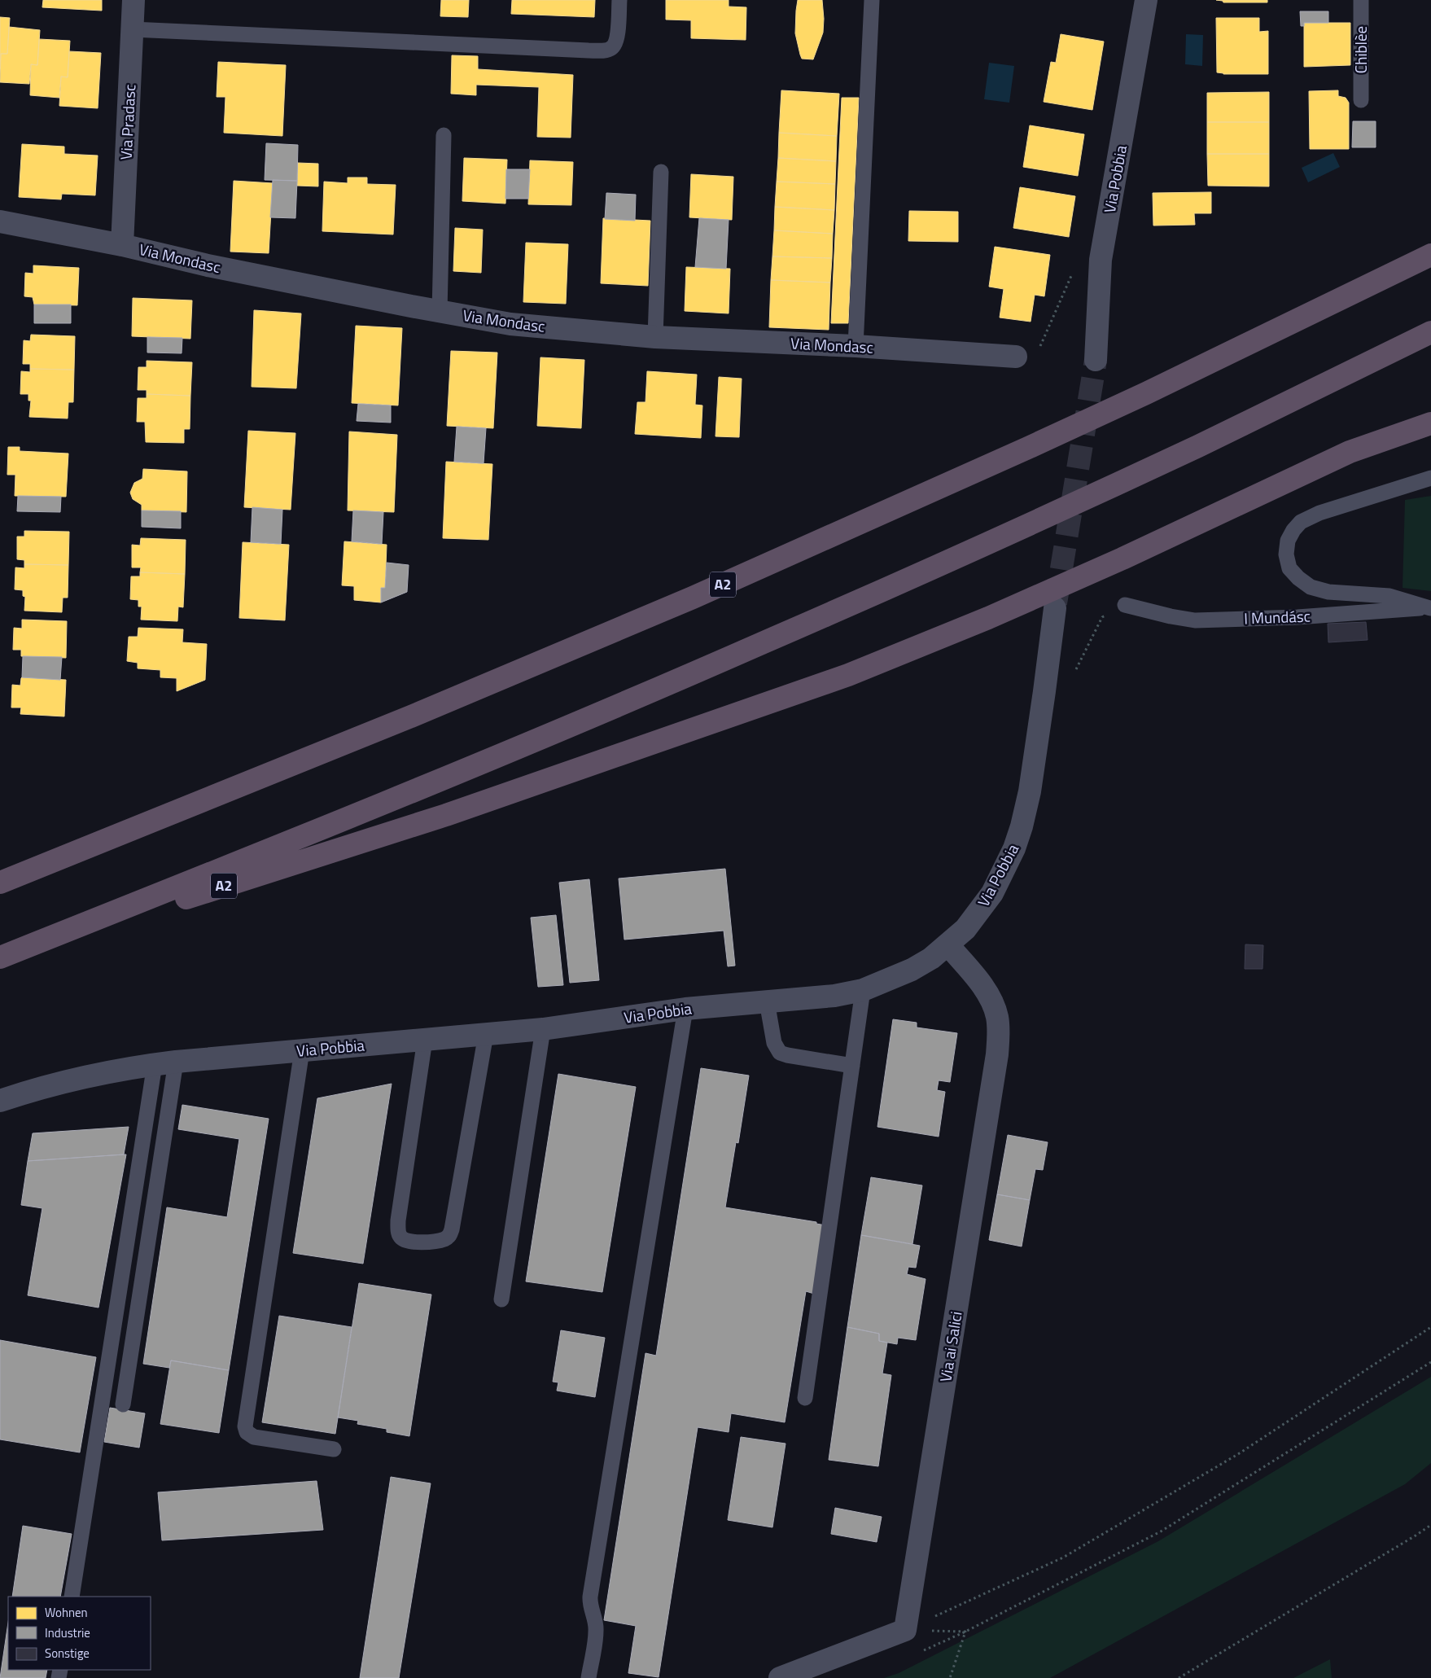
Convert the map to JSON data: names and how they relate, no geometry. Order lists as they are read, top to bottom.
{
  "streets": {
    "highway": ["A2"],
    "street": [
      "Via Pradasc",
      "Via Pobbia",
      "Via Mondasc",
      "Via ai Salici"
    ],
    "lane": ["Chiblèe", "I Mundásc"]
  },
  "crossings": [
    ["Via Pradasc", "Via Mondasc"],
    ["Via Pobbia", "Via ai Salici"]
  ],
  "legend": ["Wohnen", "Industrie", "Sonstige"]
}
